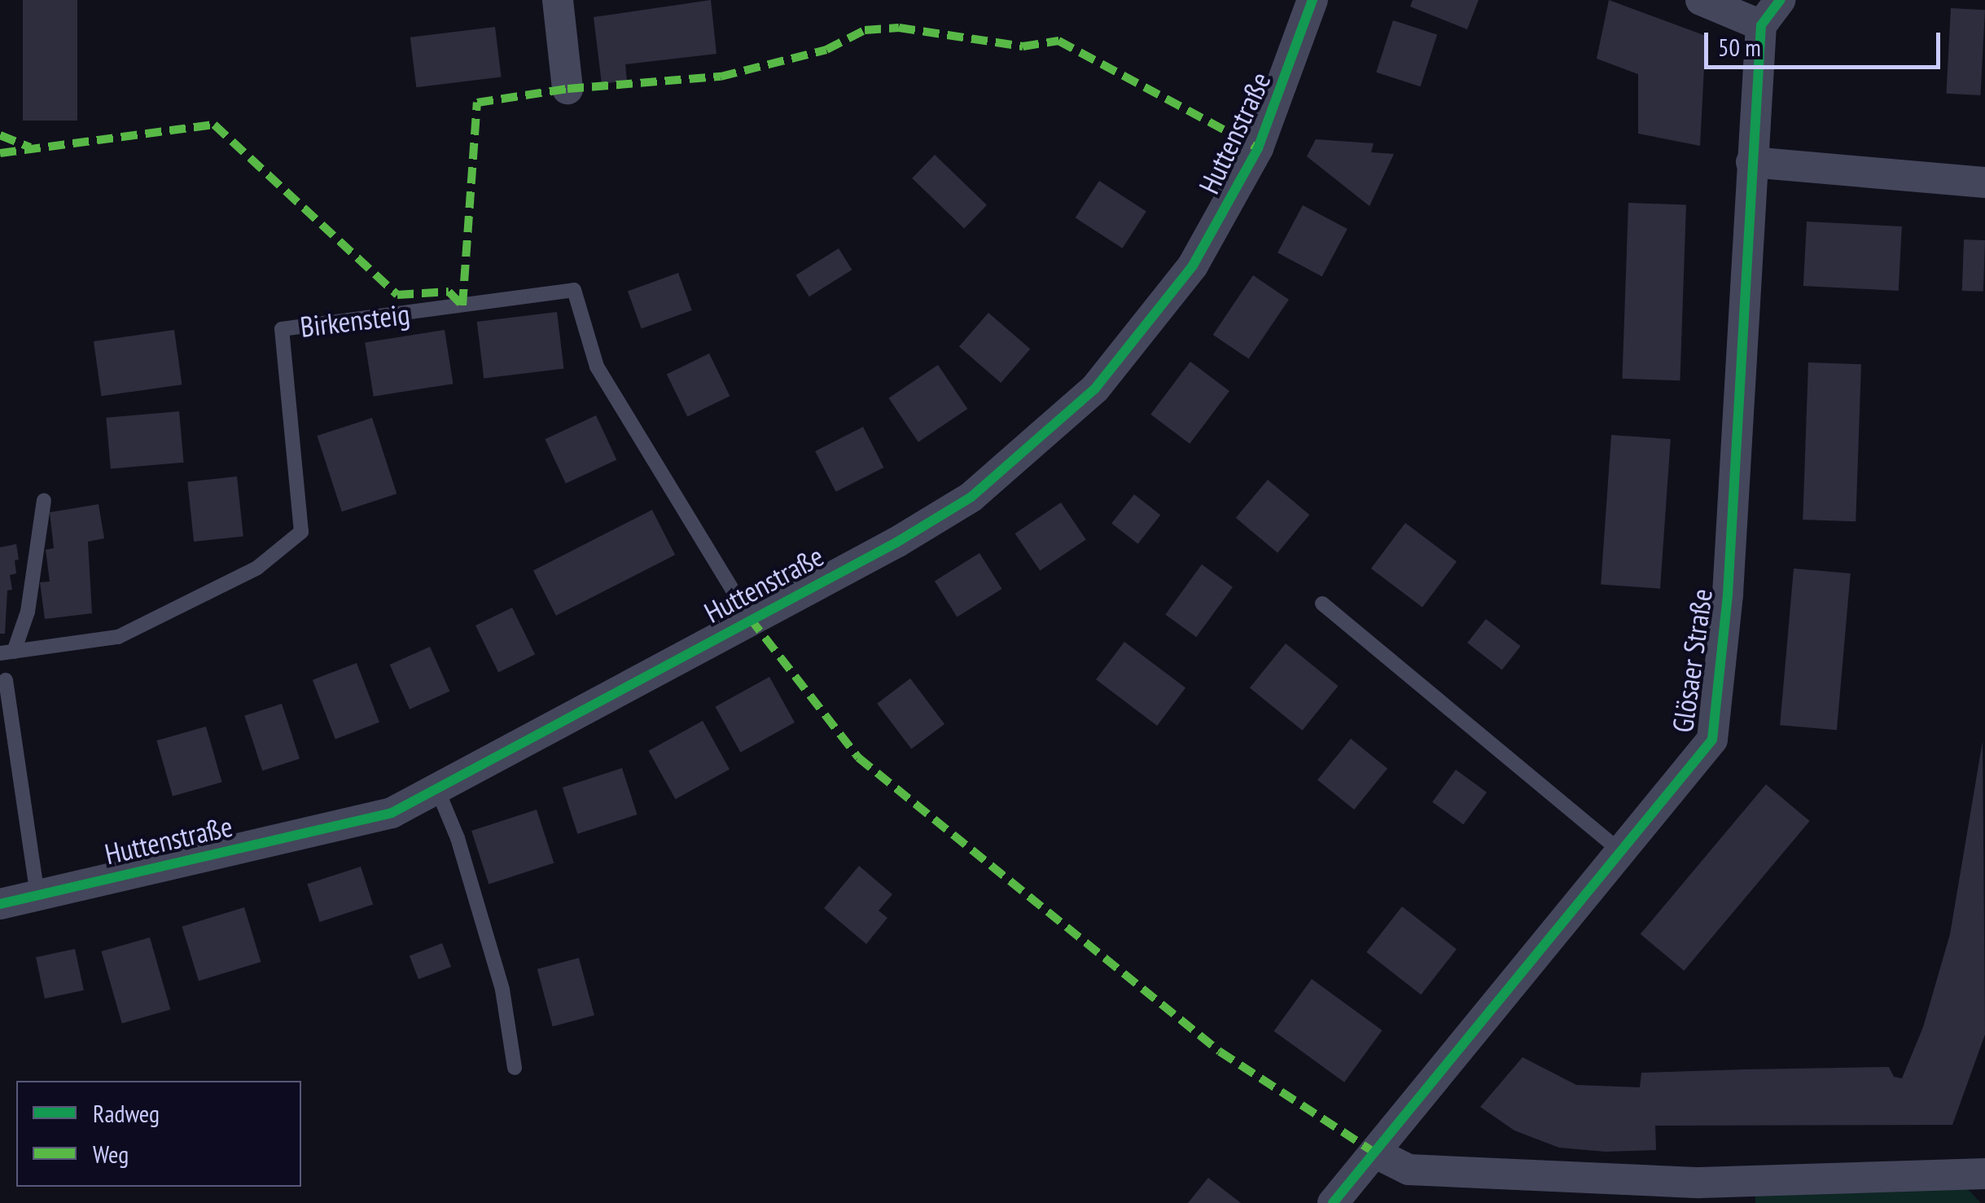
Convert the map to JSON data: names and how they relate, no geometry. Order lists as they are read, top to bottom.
{
  "streets": {
    "street": ["Huttenstraße", "Glösaer Straße"],
    "lane": ["Birkensteig"]
  },
  "crossings": [
    ["Huttenstraße", "Birkensteig"]
  ],
  "legend": ["Radweg", "Weg"],
  "scale_bar": "50 m"
}
